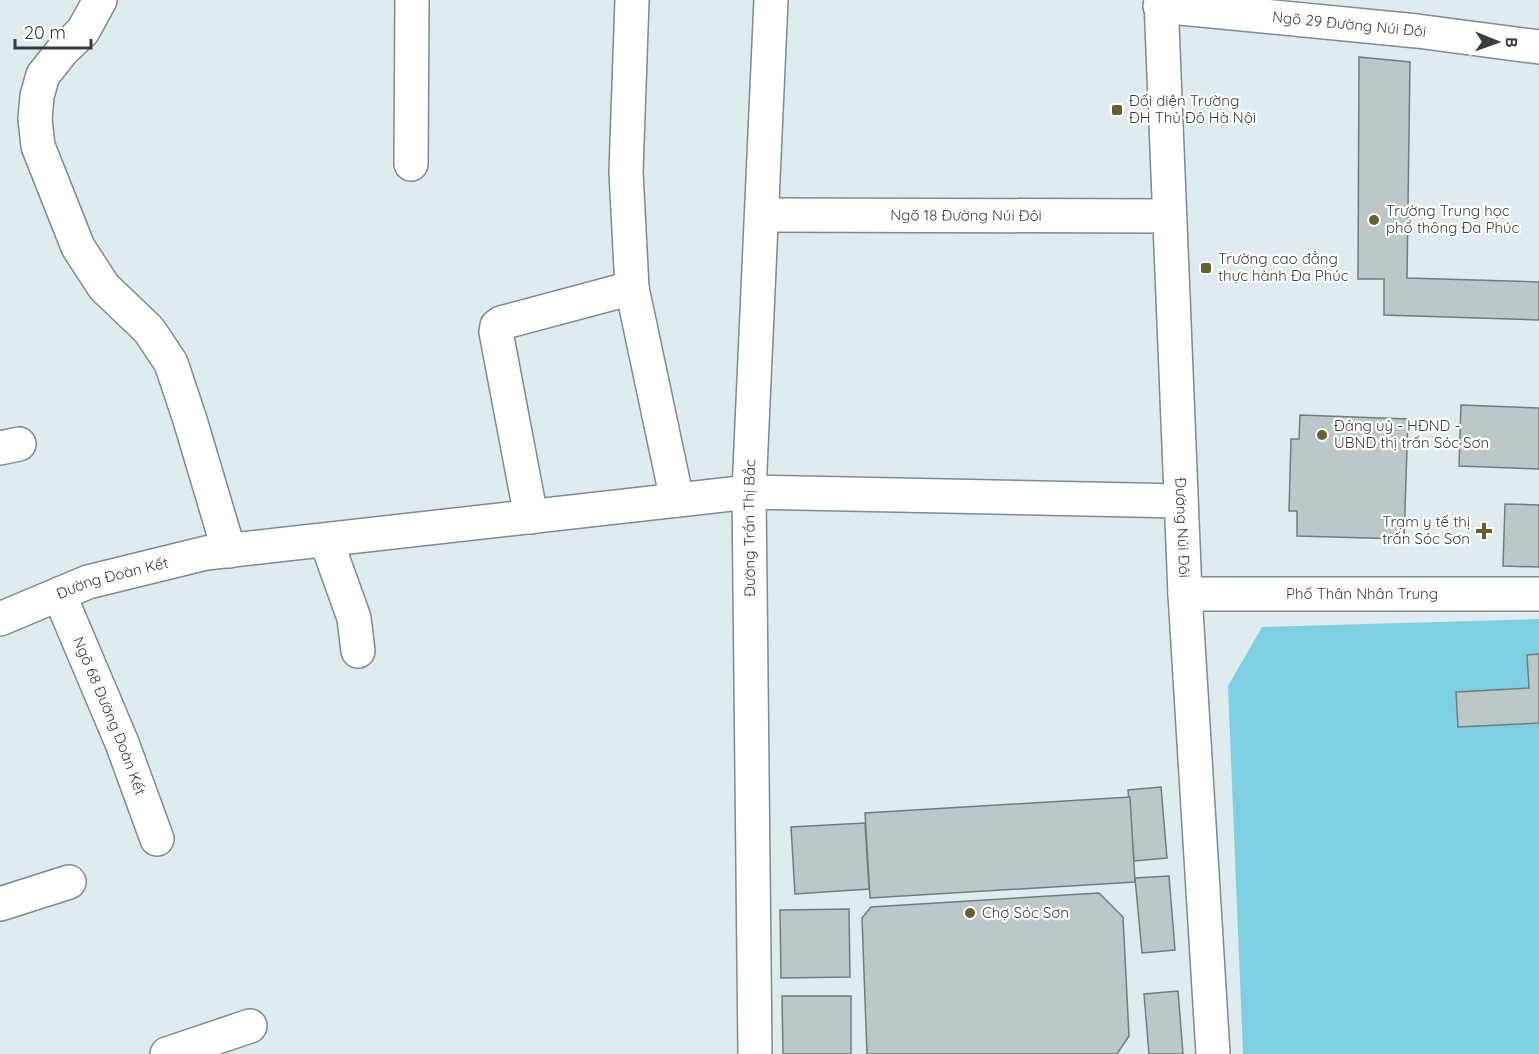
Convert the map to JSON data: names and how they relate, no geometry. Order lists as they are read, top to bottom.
{
  "streets": {
    "street": [
      "Ngõ 29 Đường Núi Đôi",
      "Ngõ 18 Đường Núi Đôi",
      "Đường Trần Thị Bắc",
      "Đường Núi Đôi",
      "Đường Đoàn Kết",
      "Phố Thân Nhân Trung",
      "Ngõ 68 Đường Đoàn Kết"
    ]
  },
  "crossings": [
    ["Ngõ 29 Đường Núi Đôi", "Đường Núi Đôi"],
    ["Ngõ 18 Đường Núi Đôi", "Đường Trần Thị Bắc"],
    ["Ngõ 18 Đường Núi Đôi", "Đường Núi Đôi"],
    ["Đường Trần Thị Bắc", "Đường Đoàn Kết"],
    ["Đường Núi Đôi", "Đường Đoàn Kết"],
    ["Đường Núi Đôi", "Phố Thân Nhân Trung"],
    ["Đường Đoàn Kết", "Ngõ 68 Đường Đoàn Kết"]
  ],
  "places": {
    "transit": ["Đối diện Trường ĐH Thủ Đô Hà Nội", "Trường cao đẳng thực hành Đa Phúc"],
    "other": ["Trường Trung học phổ thông Đa Phúc", "Đảng uỷ - HĐND - UBND thị trấn Sóc Sơn", "Chợ Sóc Sơn"],
    "health": ["Trạm y tế thị trấn Sóc Sơn"]
  },
  "scale_bar": "20 m",
  "north": "right"
}
